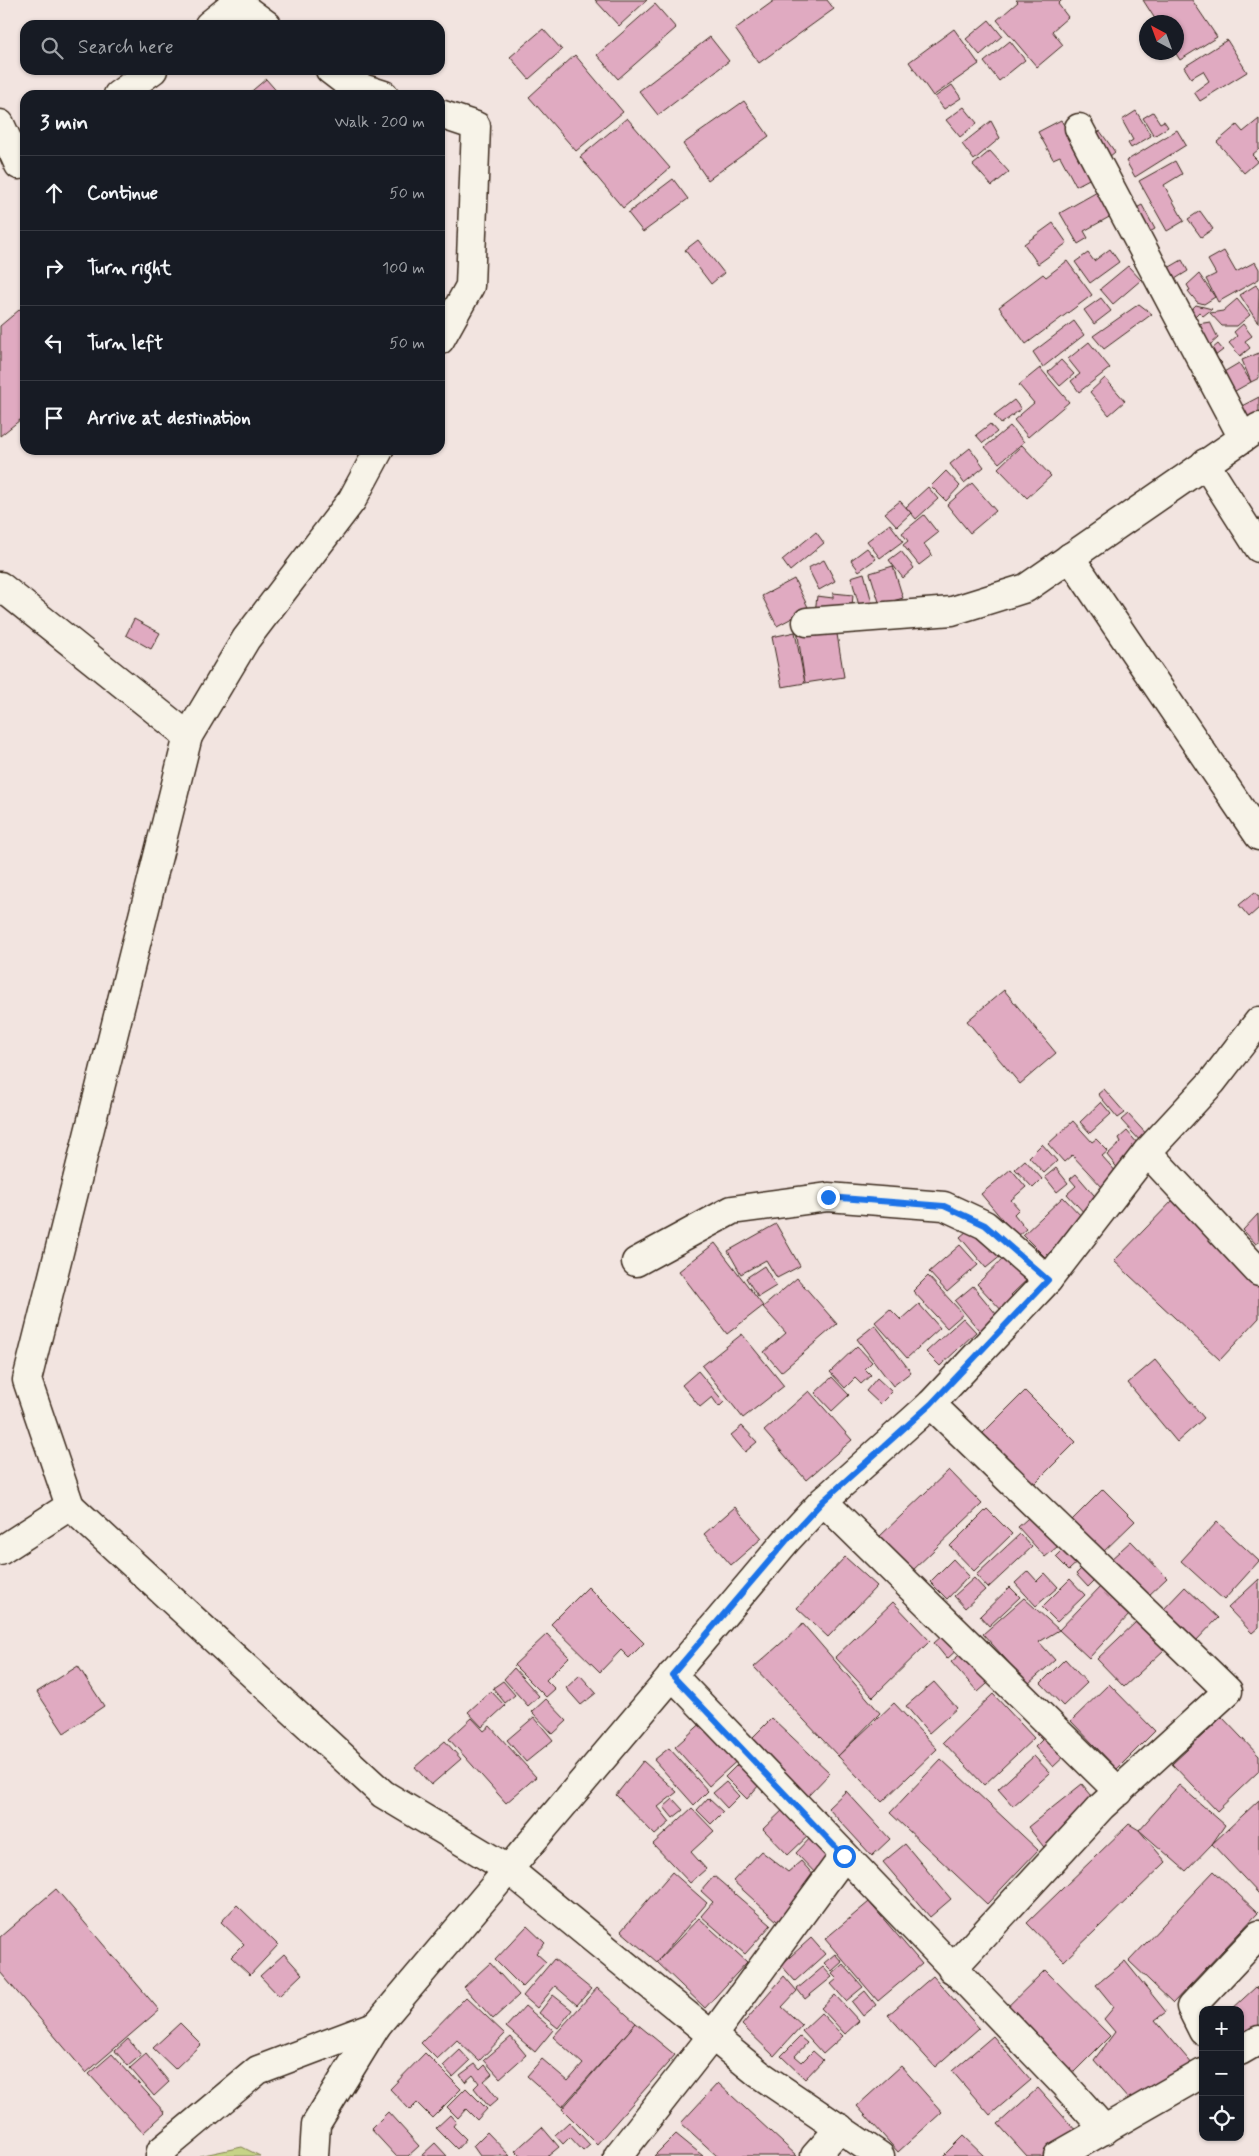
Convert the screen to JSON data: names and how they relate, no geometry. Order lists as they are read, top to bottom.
{
  "north": "top left",
  "page": {
    "search": "Search here",
    "heading": ["3 min", "Walk · 200 m"],
    "list": [
      ["Continue", "50 m"],
      ["Turn right", "100 m"],
      ["Turn left", "50 m"],
      "Arrive at destination"
    ],
    "map_buttons": ["+", "−"]
  }
}
